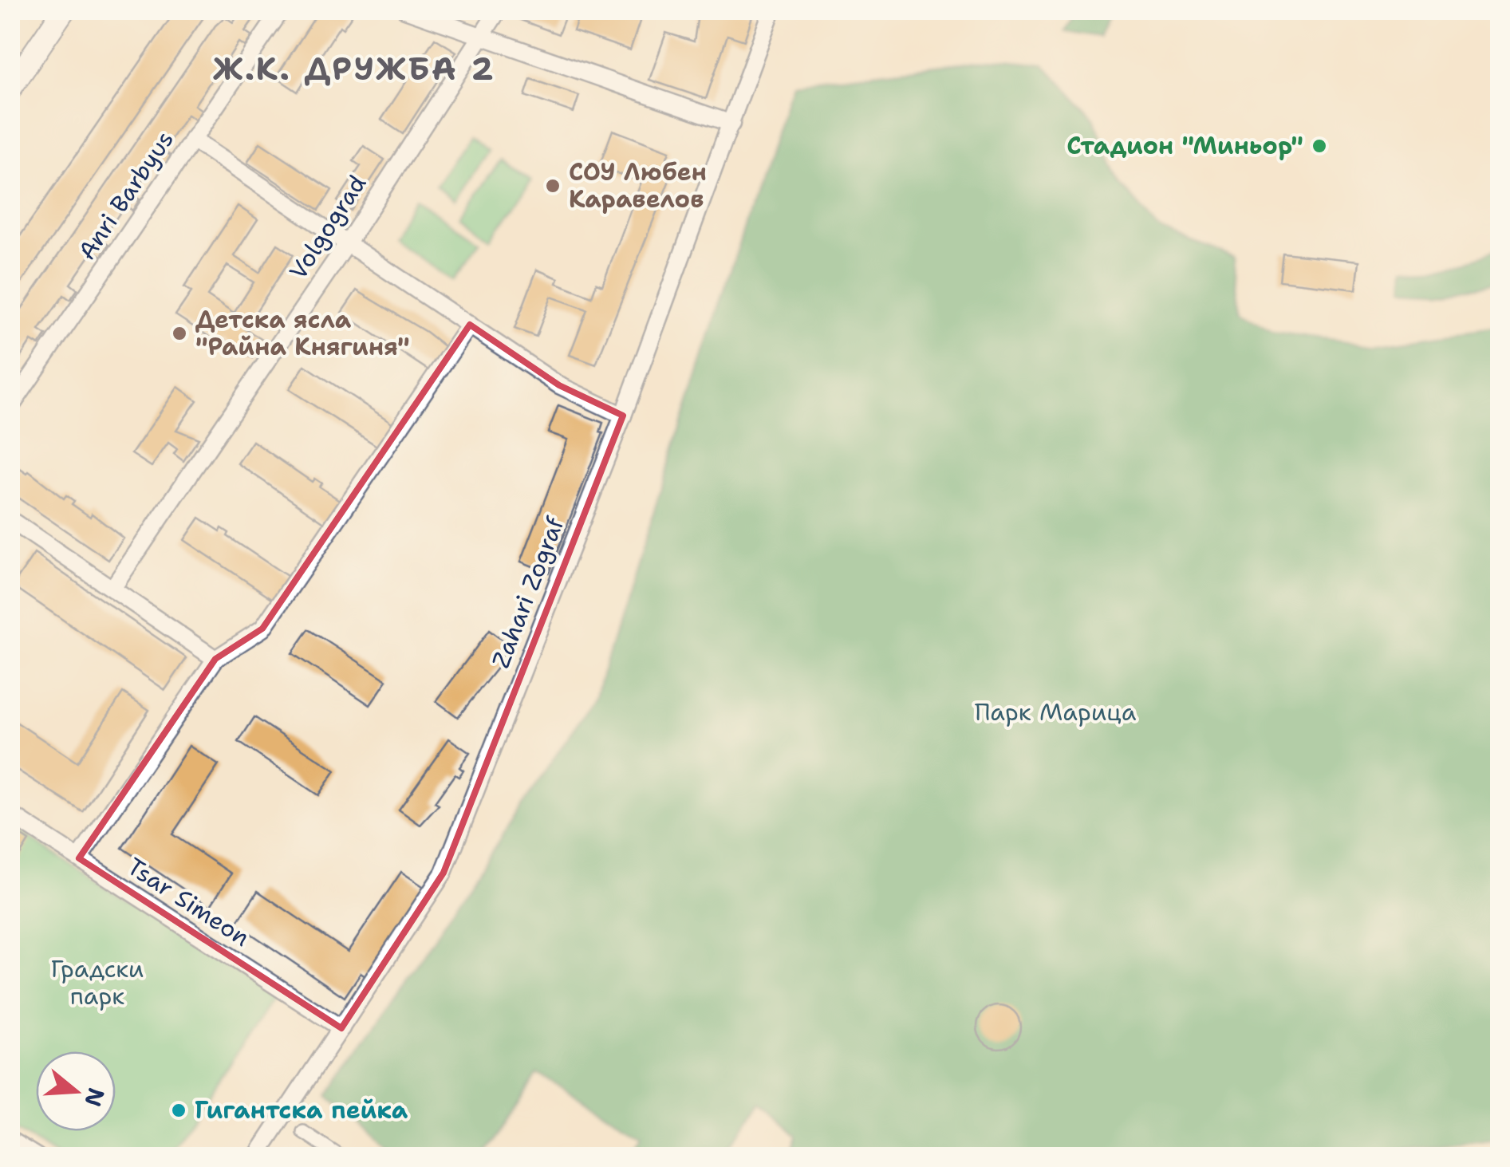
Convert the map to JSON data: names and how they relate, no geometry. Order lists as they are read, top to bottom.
{
  "streets": {
    "street": [
      "Anri Barbyus",
      "Volgograd",
      "Zahari Zograf",
      "Tsar Simeon"
    ]
  },
  "crossings": [
    ["Zahari Zograf", "Tsar Simeon"]
  ],
  "districts": ["Ж.К. ДРУЖБА 2"],
  "parks": ["Парк Марица", "Градски парк"],
  "places": [
    "Стадион \"Миньор\"",
    "СОУ Любен Каравелов",
    "Детска ясла \"Райна Княгиня\"",
    "Гигантска пейка"
  ],
  "north": "right"
}
